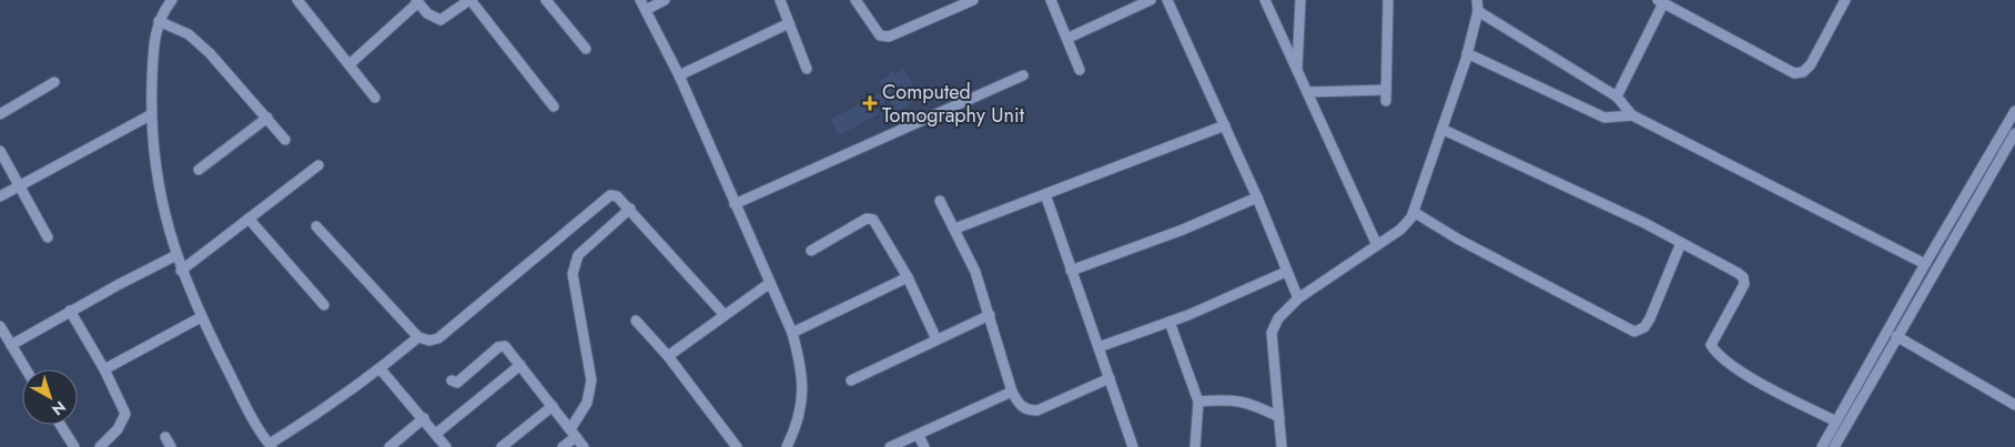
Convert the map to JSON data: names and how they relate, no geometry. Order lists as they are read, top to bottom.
{
  "places": {
    "health": ["Computed Tomography Unit"]
  },
  "north": "bottom right"
}
